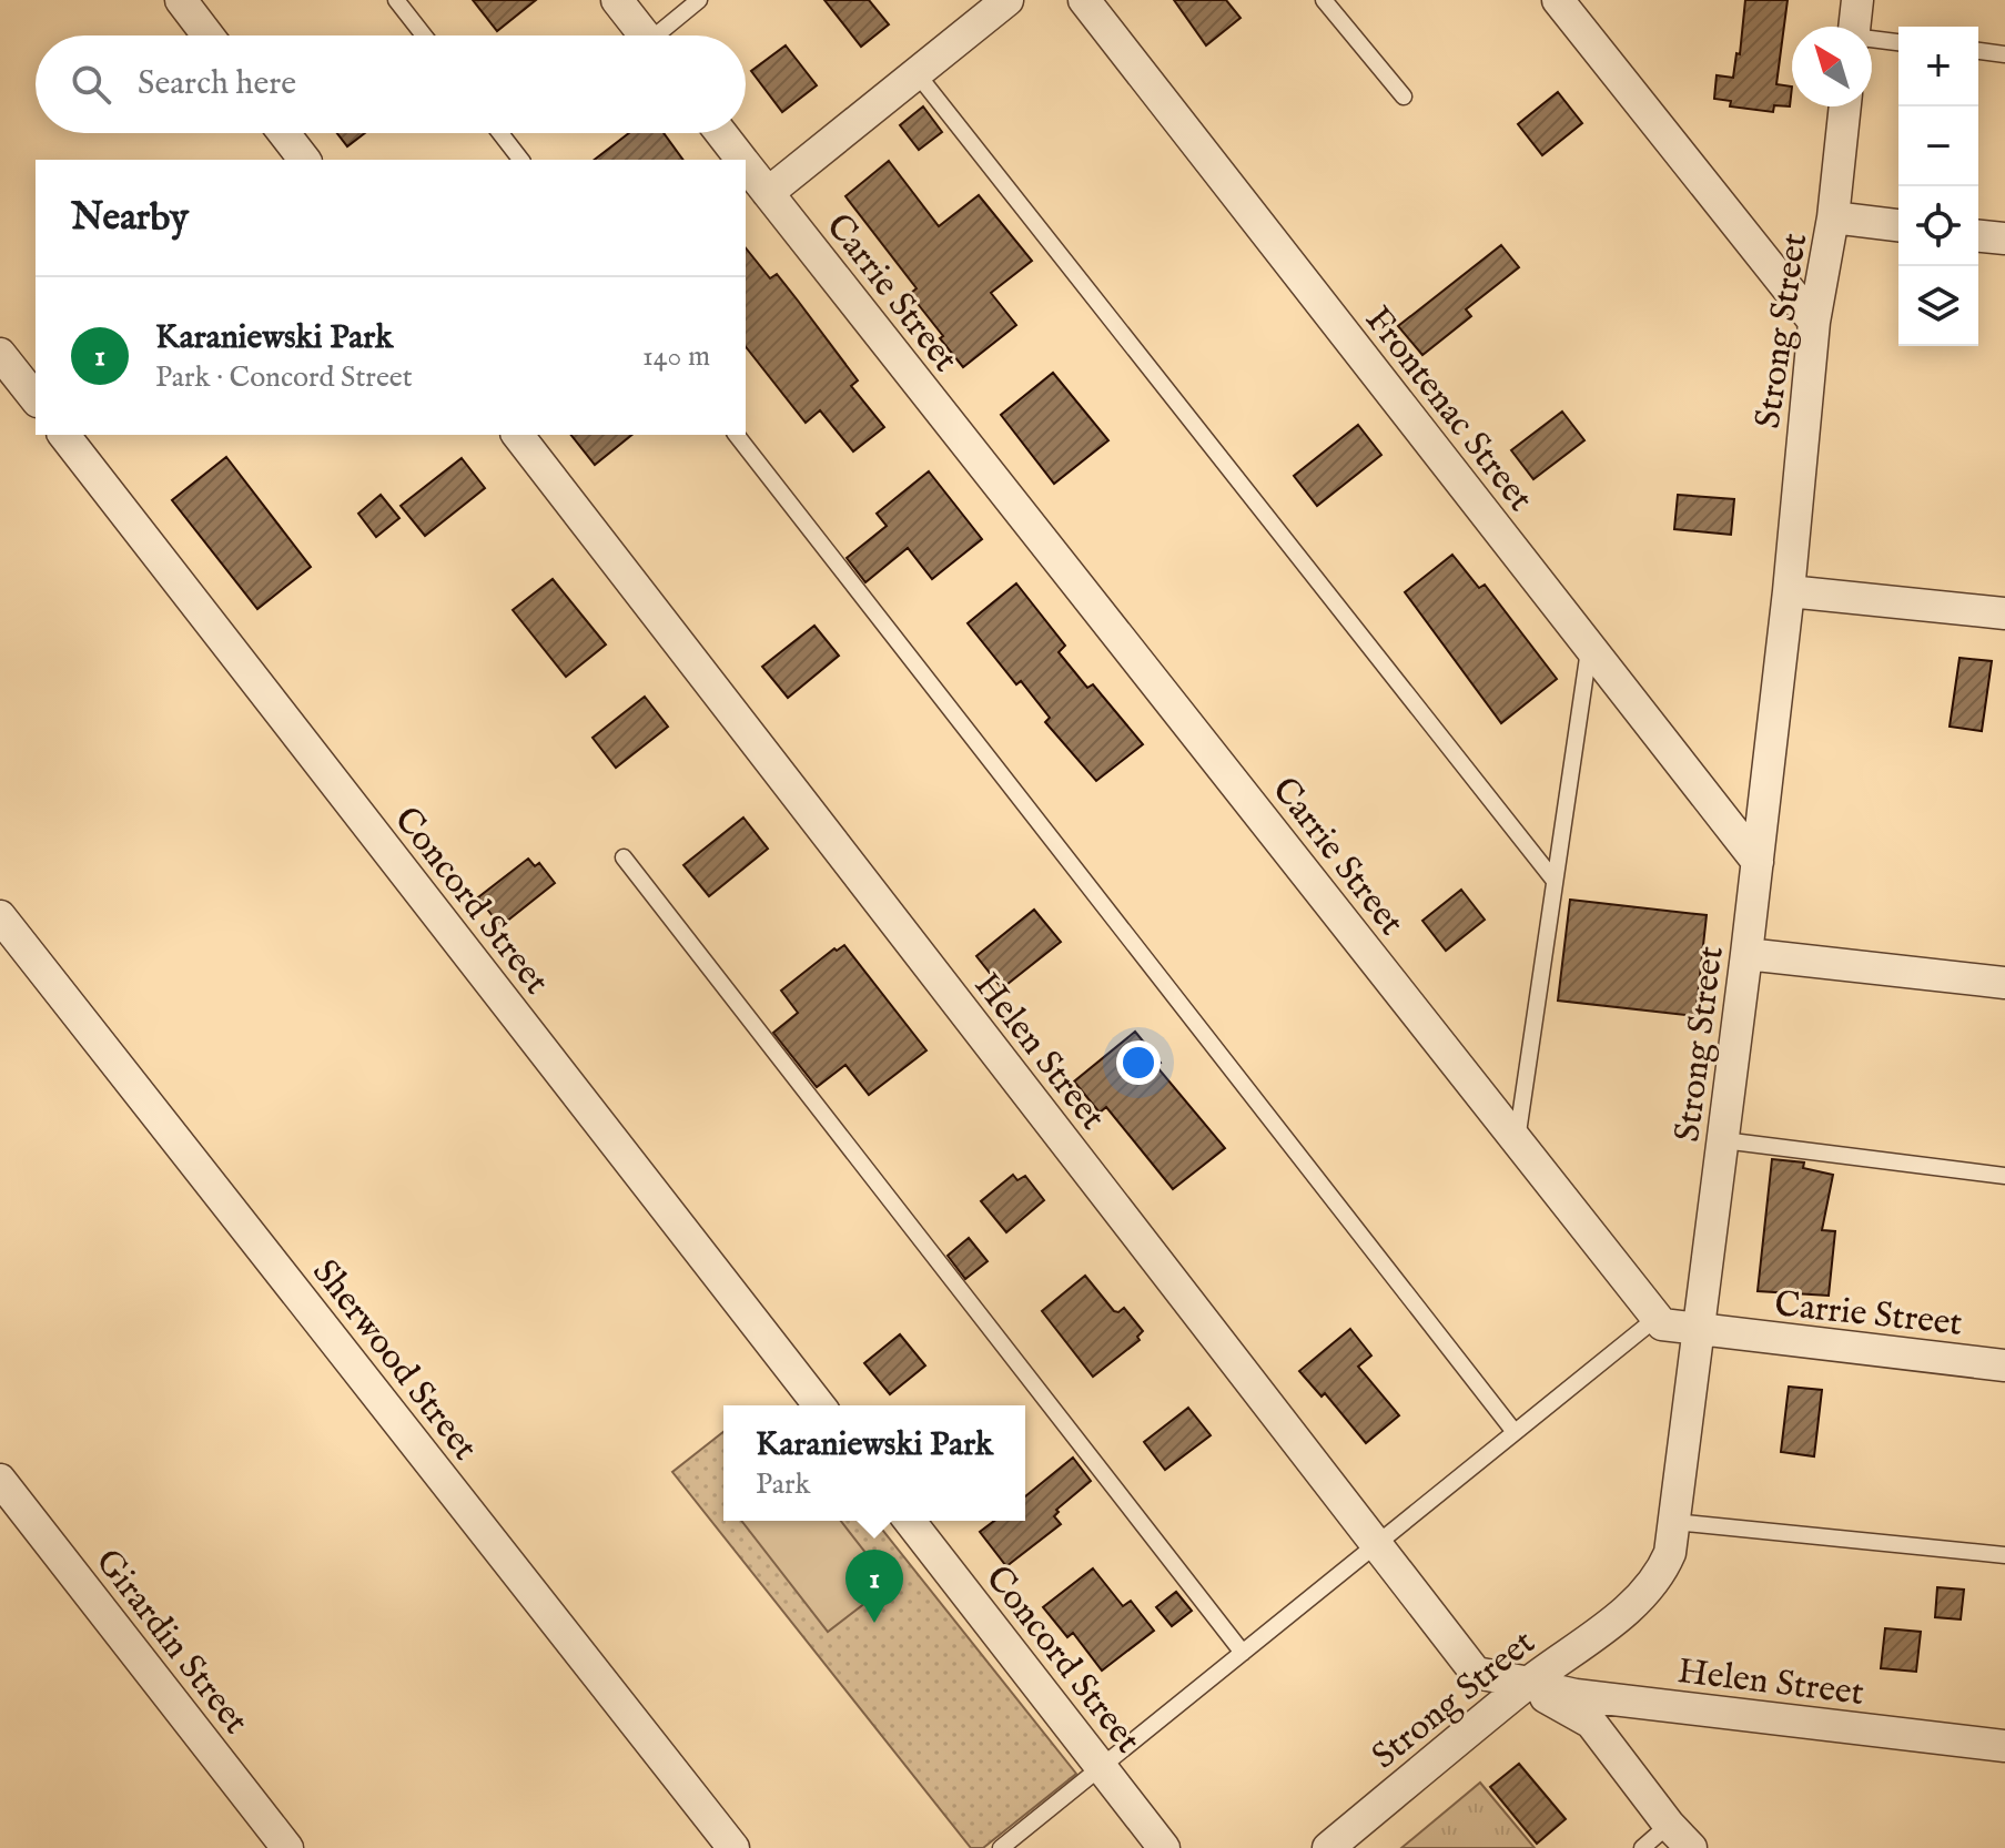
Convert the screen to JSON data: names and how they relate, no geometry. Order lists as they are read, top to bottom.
{
  "streets": {
    "street": [
      "Carrie Street",
      "Strong Street",
      "Frontenac Street",
      "Concord Street",
      "Helen Street",
      "Sherwood Street",
      "Girardin Street"
    ]
  },
  "crossings": [
    ["Carrie Street", "Strong Street"],
    ["Strong Street", "Frontenac Street"],
    ["Strong Street", "Helen Street"]
  ],
  "north": "top left",
  "page": {
    "map_buttons": ["+", "−"],
    "search": "Search here",
    "heading": "Nearby",
    "list": [
      {
        "mark": "1",
        "name": "Karaniewski Park",
        "note": "Park · Concord Street",
        "value": "140 m"
      }
    ],
    "popup": ["Karaniewski Park", "Park"],
    "pins": "1"
  }
}
